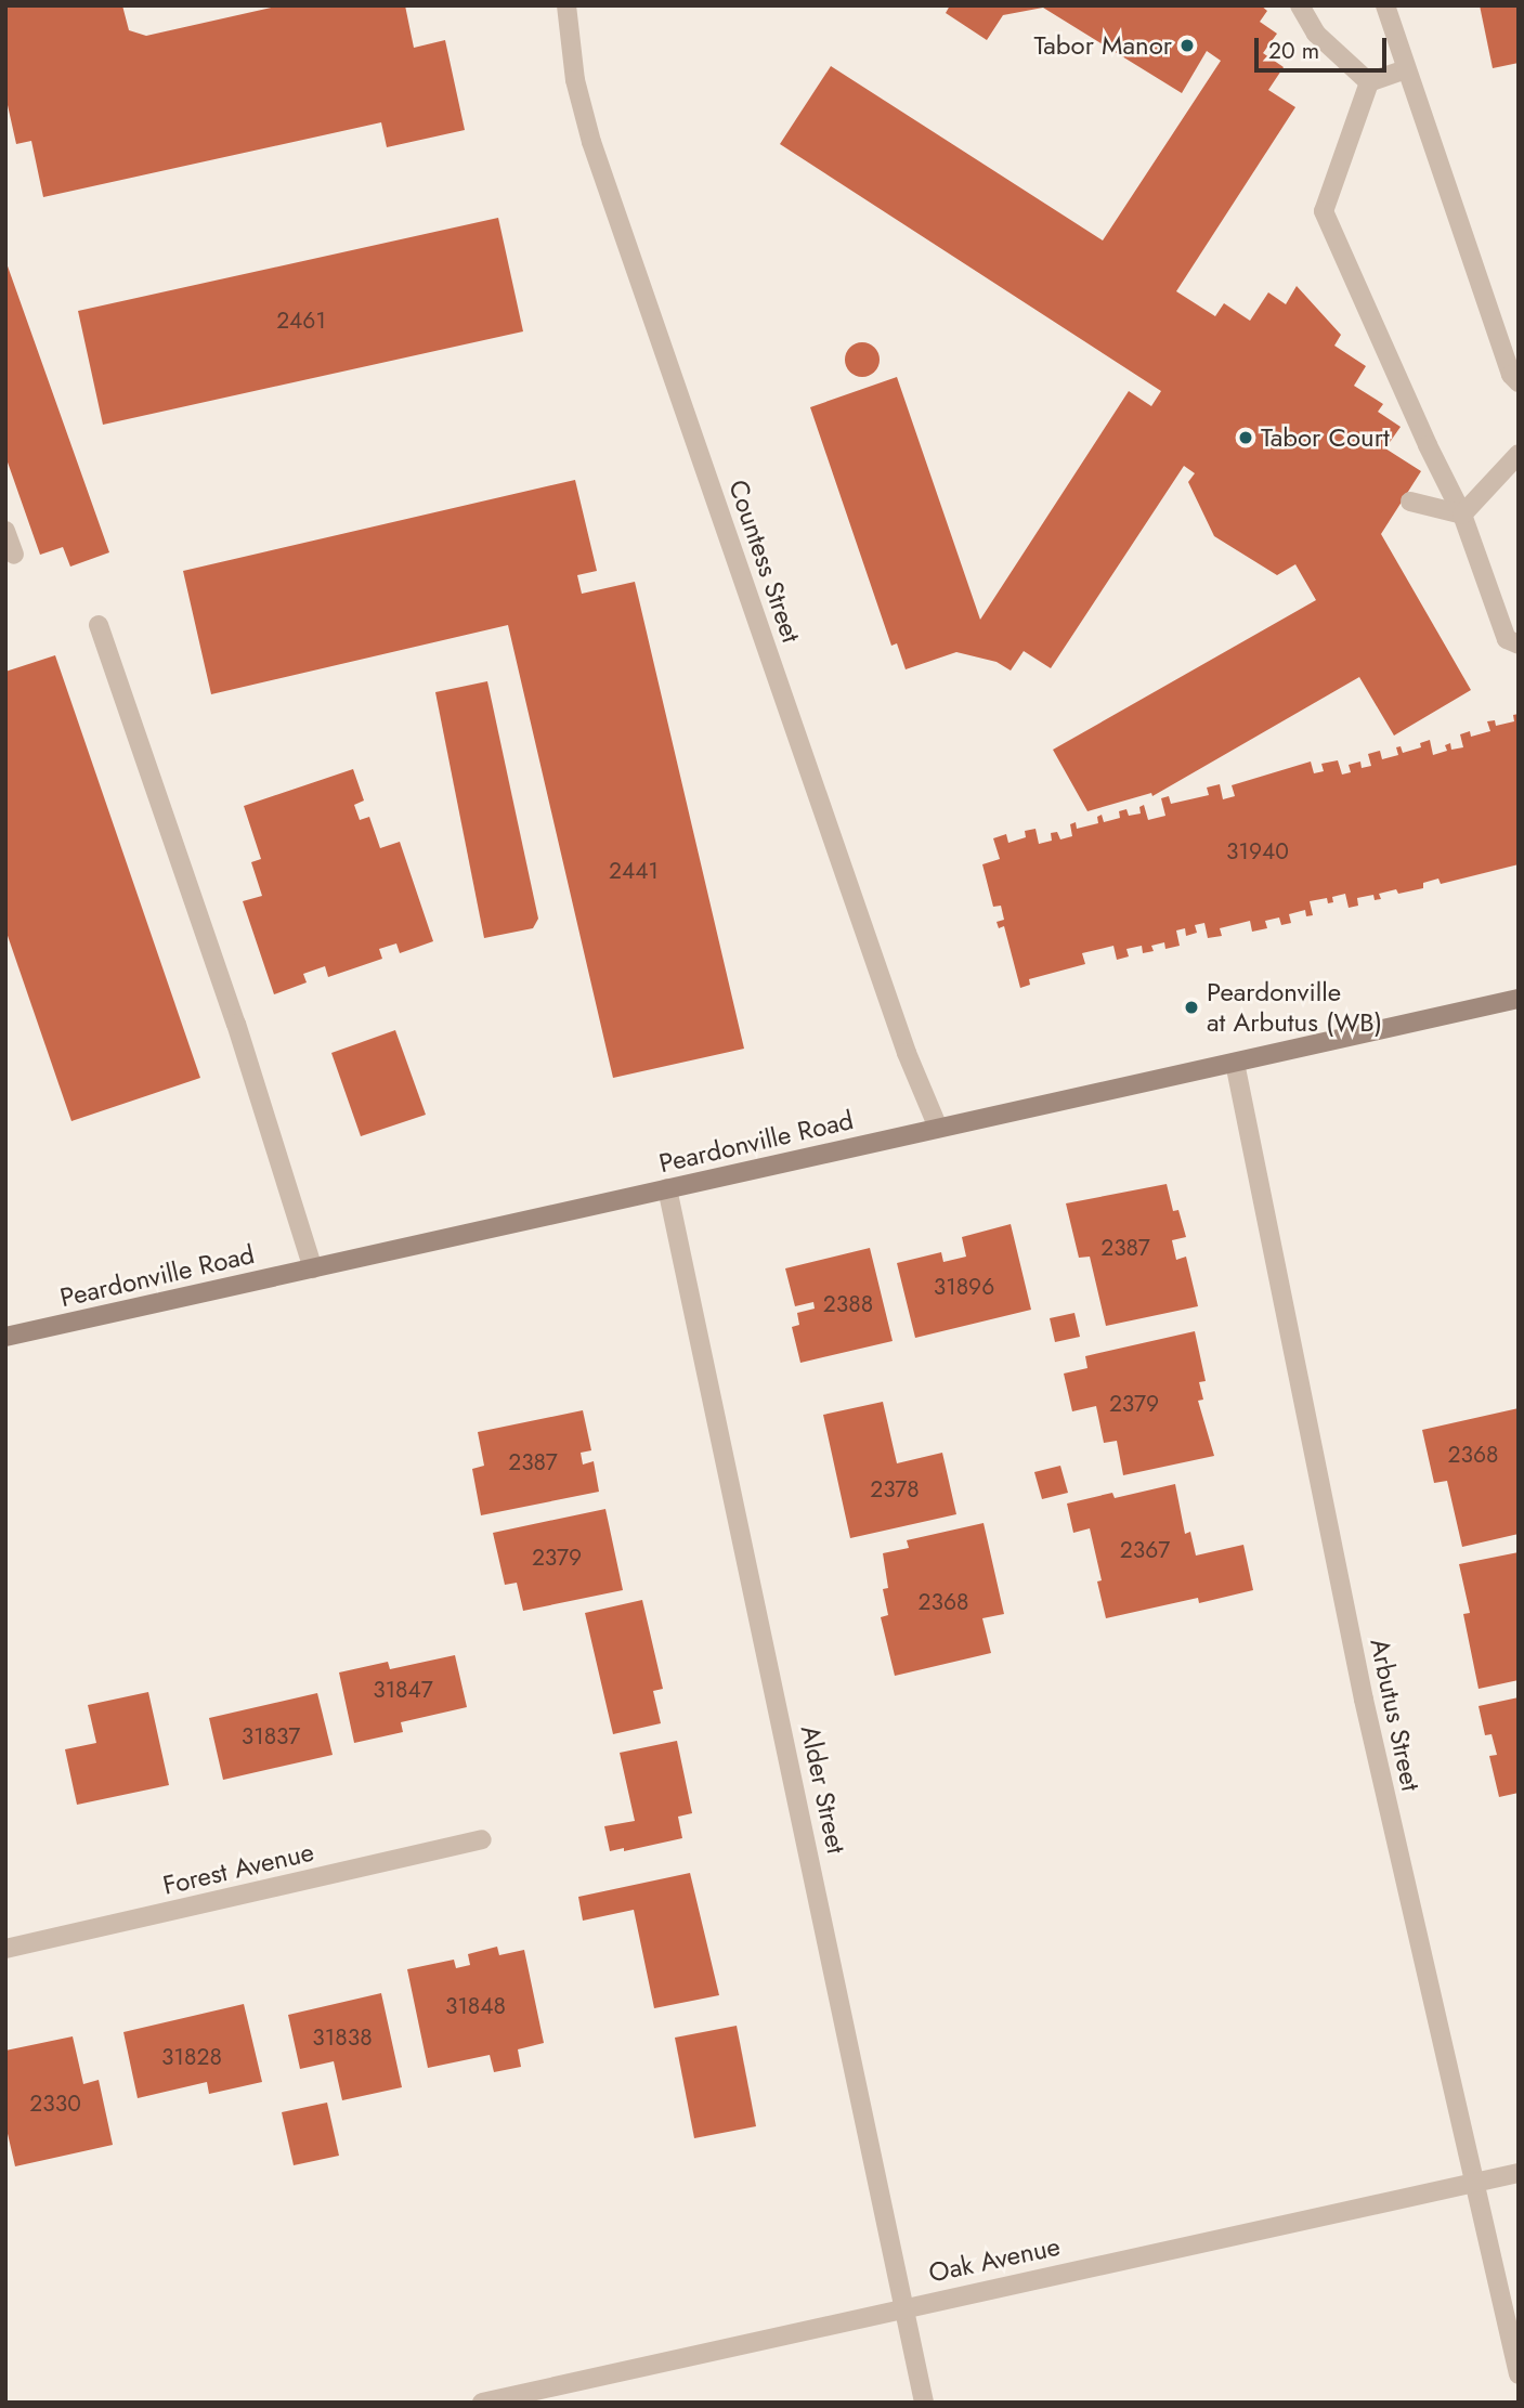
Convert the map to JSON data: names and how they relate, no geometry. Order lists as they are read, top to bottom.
{
  "streets": {
    "main road": ["Peardonville Road"],
    "street": [
      "Countess Street",
      "Arbutus Street",
      "Alder Street",
      "Forest Avenue",
      "Oak Avenue"
    ]
  },
  "crossings": [
    ["Countess Street", "Peardonville Road"],
    ["Peardonville Road", "Arbutus Street"],
    ["Peardonville Road", "Alder Street"],
    ["Arbutus Street", "Oak Avenue"],
    ["Alder Street", "Oak Avenue"]
  ],
  "places": ["Tabor Manor", "Tabor Court", "Peardonville at Arbutus (WB)"],
  "house_numbers": [
    "2461",
    "31940",
    "2441",
    "2387",
    "31896",
    "2388",
    "2379",
    "2368",
    "2387",
    "2378",
    "2367",
    "2379",
    "2368",
    "31847",
    "31837",
    "31848",
    "31838",
    "31828",
    "2330"
  ],
  "scale_bar": "20 m"
}
